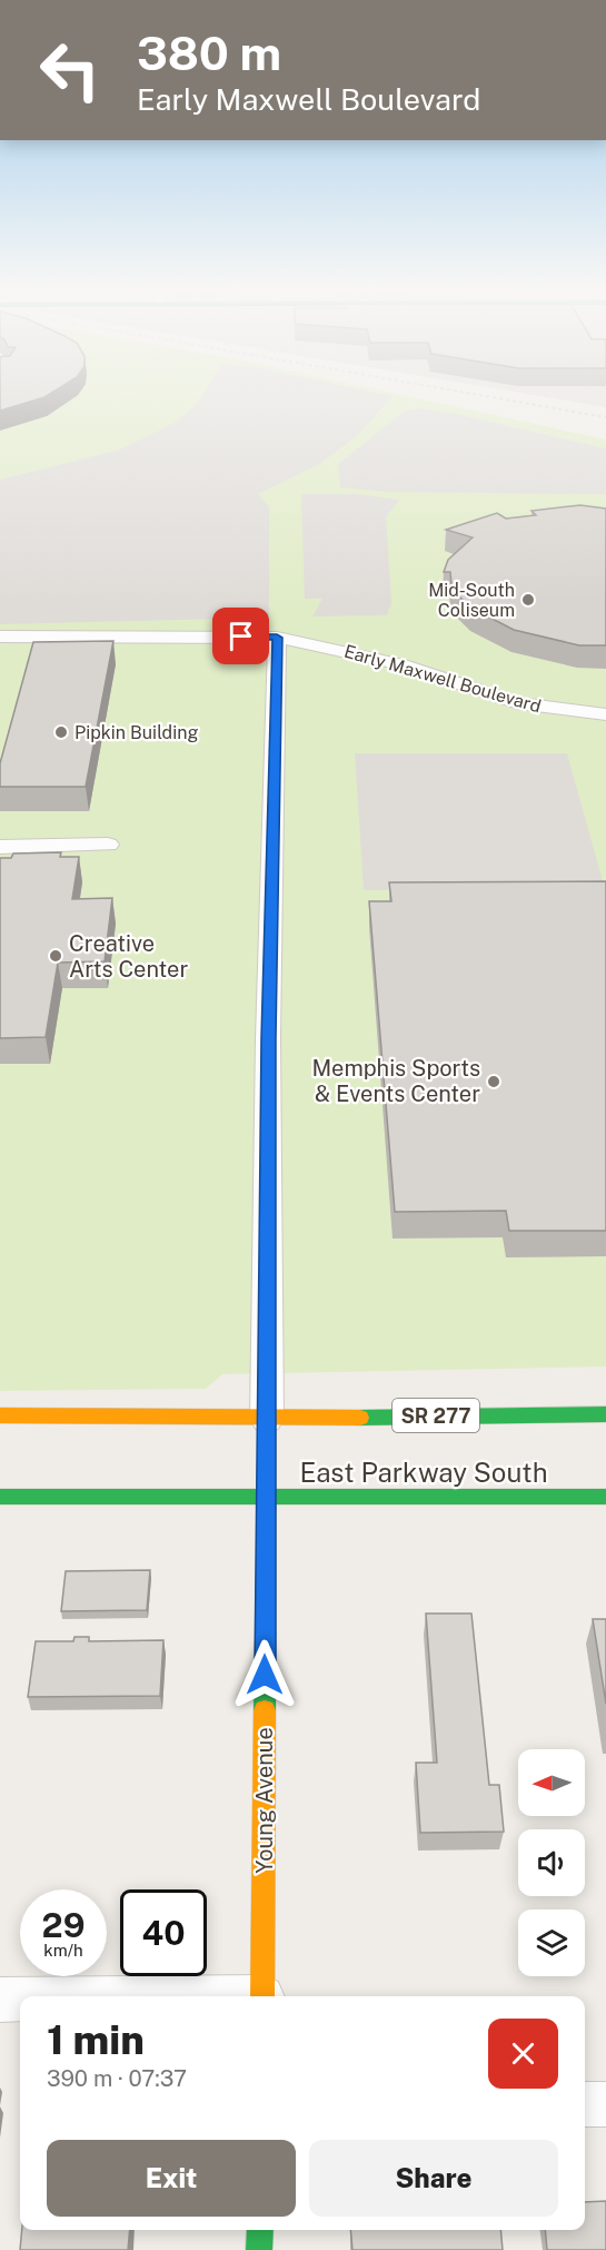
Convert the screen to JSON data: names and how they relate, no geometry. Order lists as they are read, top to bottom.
{
  "streets": {
    "main road": ["SR 277", "East Parkway South", "Young Avenue"],
    "street": ["Early Maxwell Boulevard"]
  },
  "crossings": [
    ["Early Maxwell Boulevard", "Young Avenue"],
    ["SR 277", "Young Avenue"],
    ["East Parkway South", "Young Avenue"]
  ],
  "places": [
    "Mid-South Coliseum",
    "Pipkin Building",
    "Creative Arts Center",
    "Memphis Sports & Events Center"
  ],
  "north": "left",
  "page": {
    "turn": ["380 m", "Early Maxwell Boulevard"],
    "speed": "29 km/h",
    "limit": "40",
    "heading": ["1 min", "390 m · 07:37"],
    "buttons": ["Exit", "Share"]
  }
}
